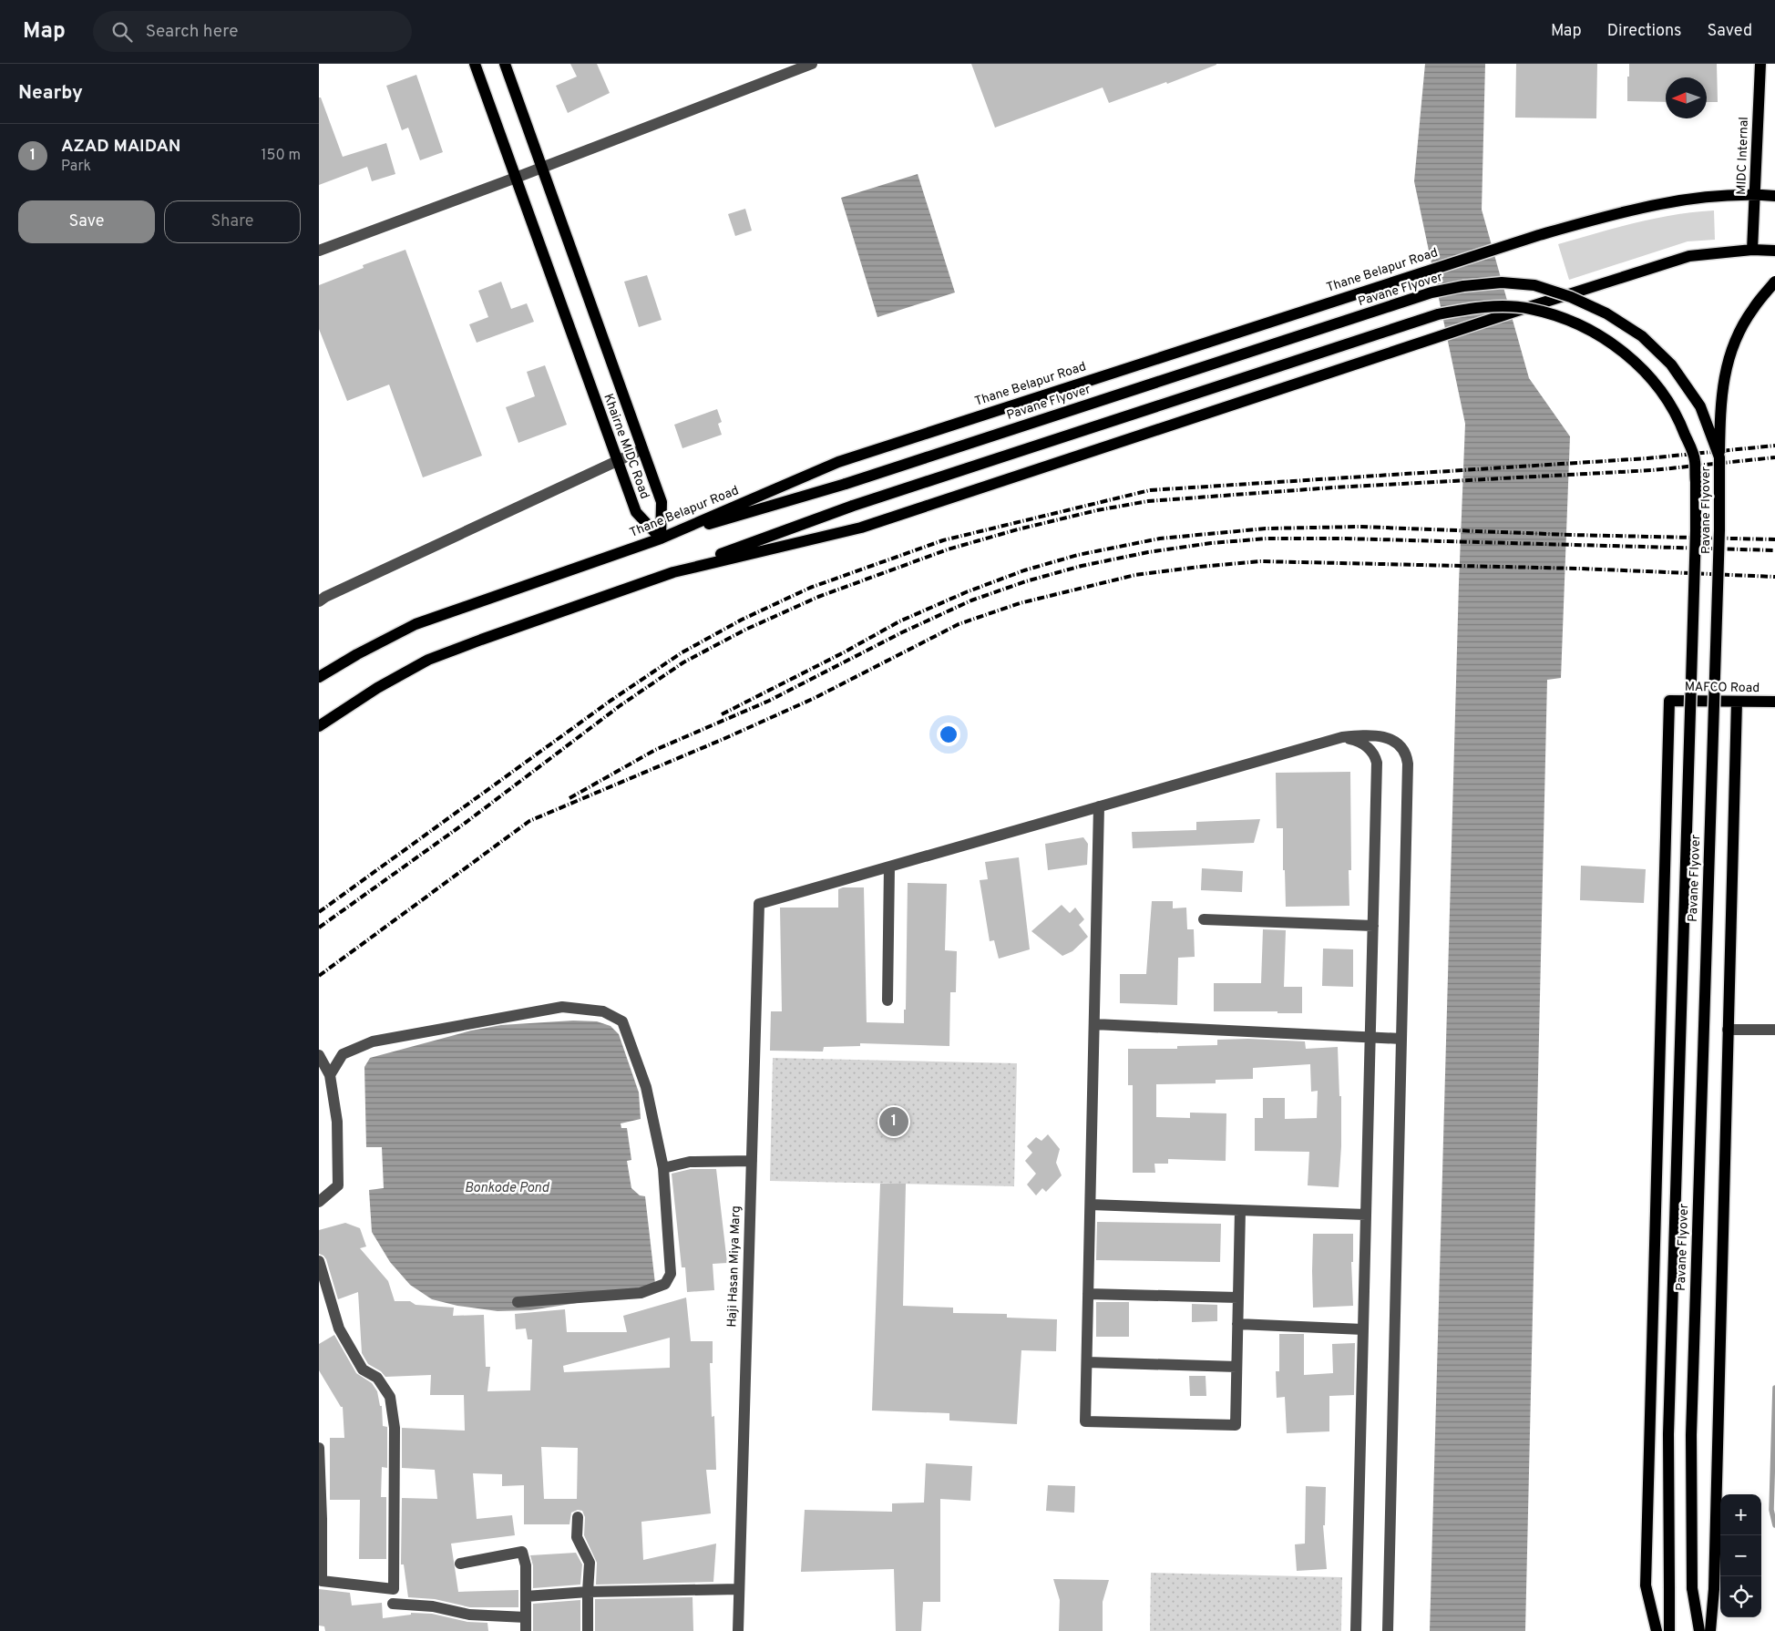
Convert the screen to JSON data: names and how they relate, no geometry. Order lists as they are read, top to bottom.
{
  "streets": {
    "main road": [
      "MIDC Internal",
      "Thane Belapur Road",
      "Pavane Flyover",
      "Khairne MIDC Road",
      "MAFCO Road"
    ],
    "street": ["Haji Hasan Miya Marg"]
  },
  "crossings": [
    ["MIDC Internal", "Thane Belapur Road"],
    ["Thane Belapur Road", "Pavane Flyover"],
    ["Thane Belapur Road", "Khairne MIDC Road"],
    ["Pavane Flyover", "Khairne MIDC Road"]
  ],
  "water": ["Bonkode Pond"],
  "north": "left",
  "page": {
    "header": "Map",
    "search": "Search here",
    "nav": ["Map", "Directions", "Saved"],
    "heading": "Nearby",
    "list": [
      {
        "mark": "1",
        "name": "AZAD MAIDAN",
        "note": "Park",
        "value": "150 m"
      }
    ],
    "buttons": ["Save", "Share"],
    "pins": "1",
    "map_buttons": ["+", "−"]
  }
}
